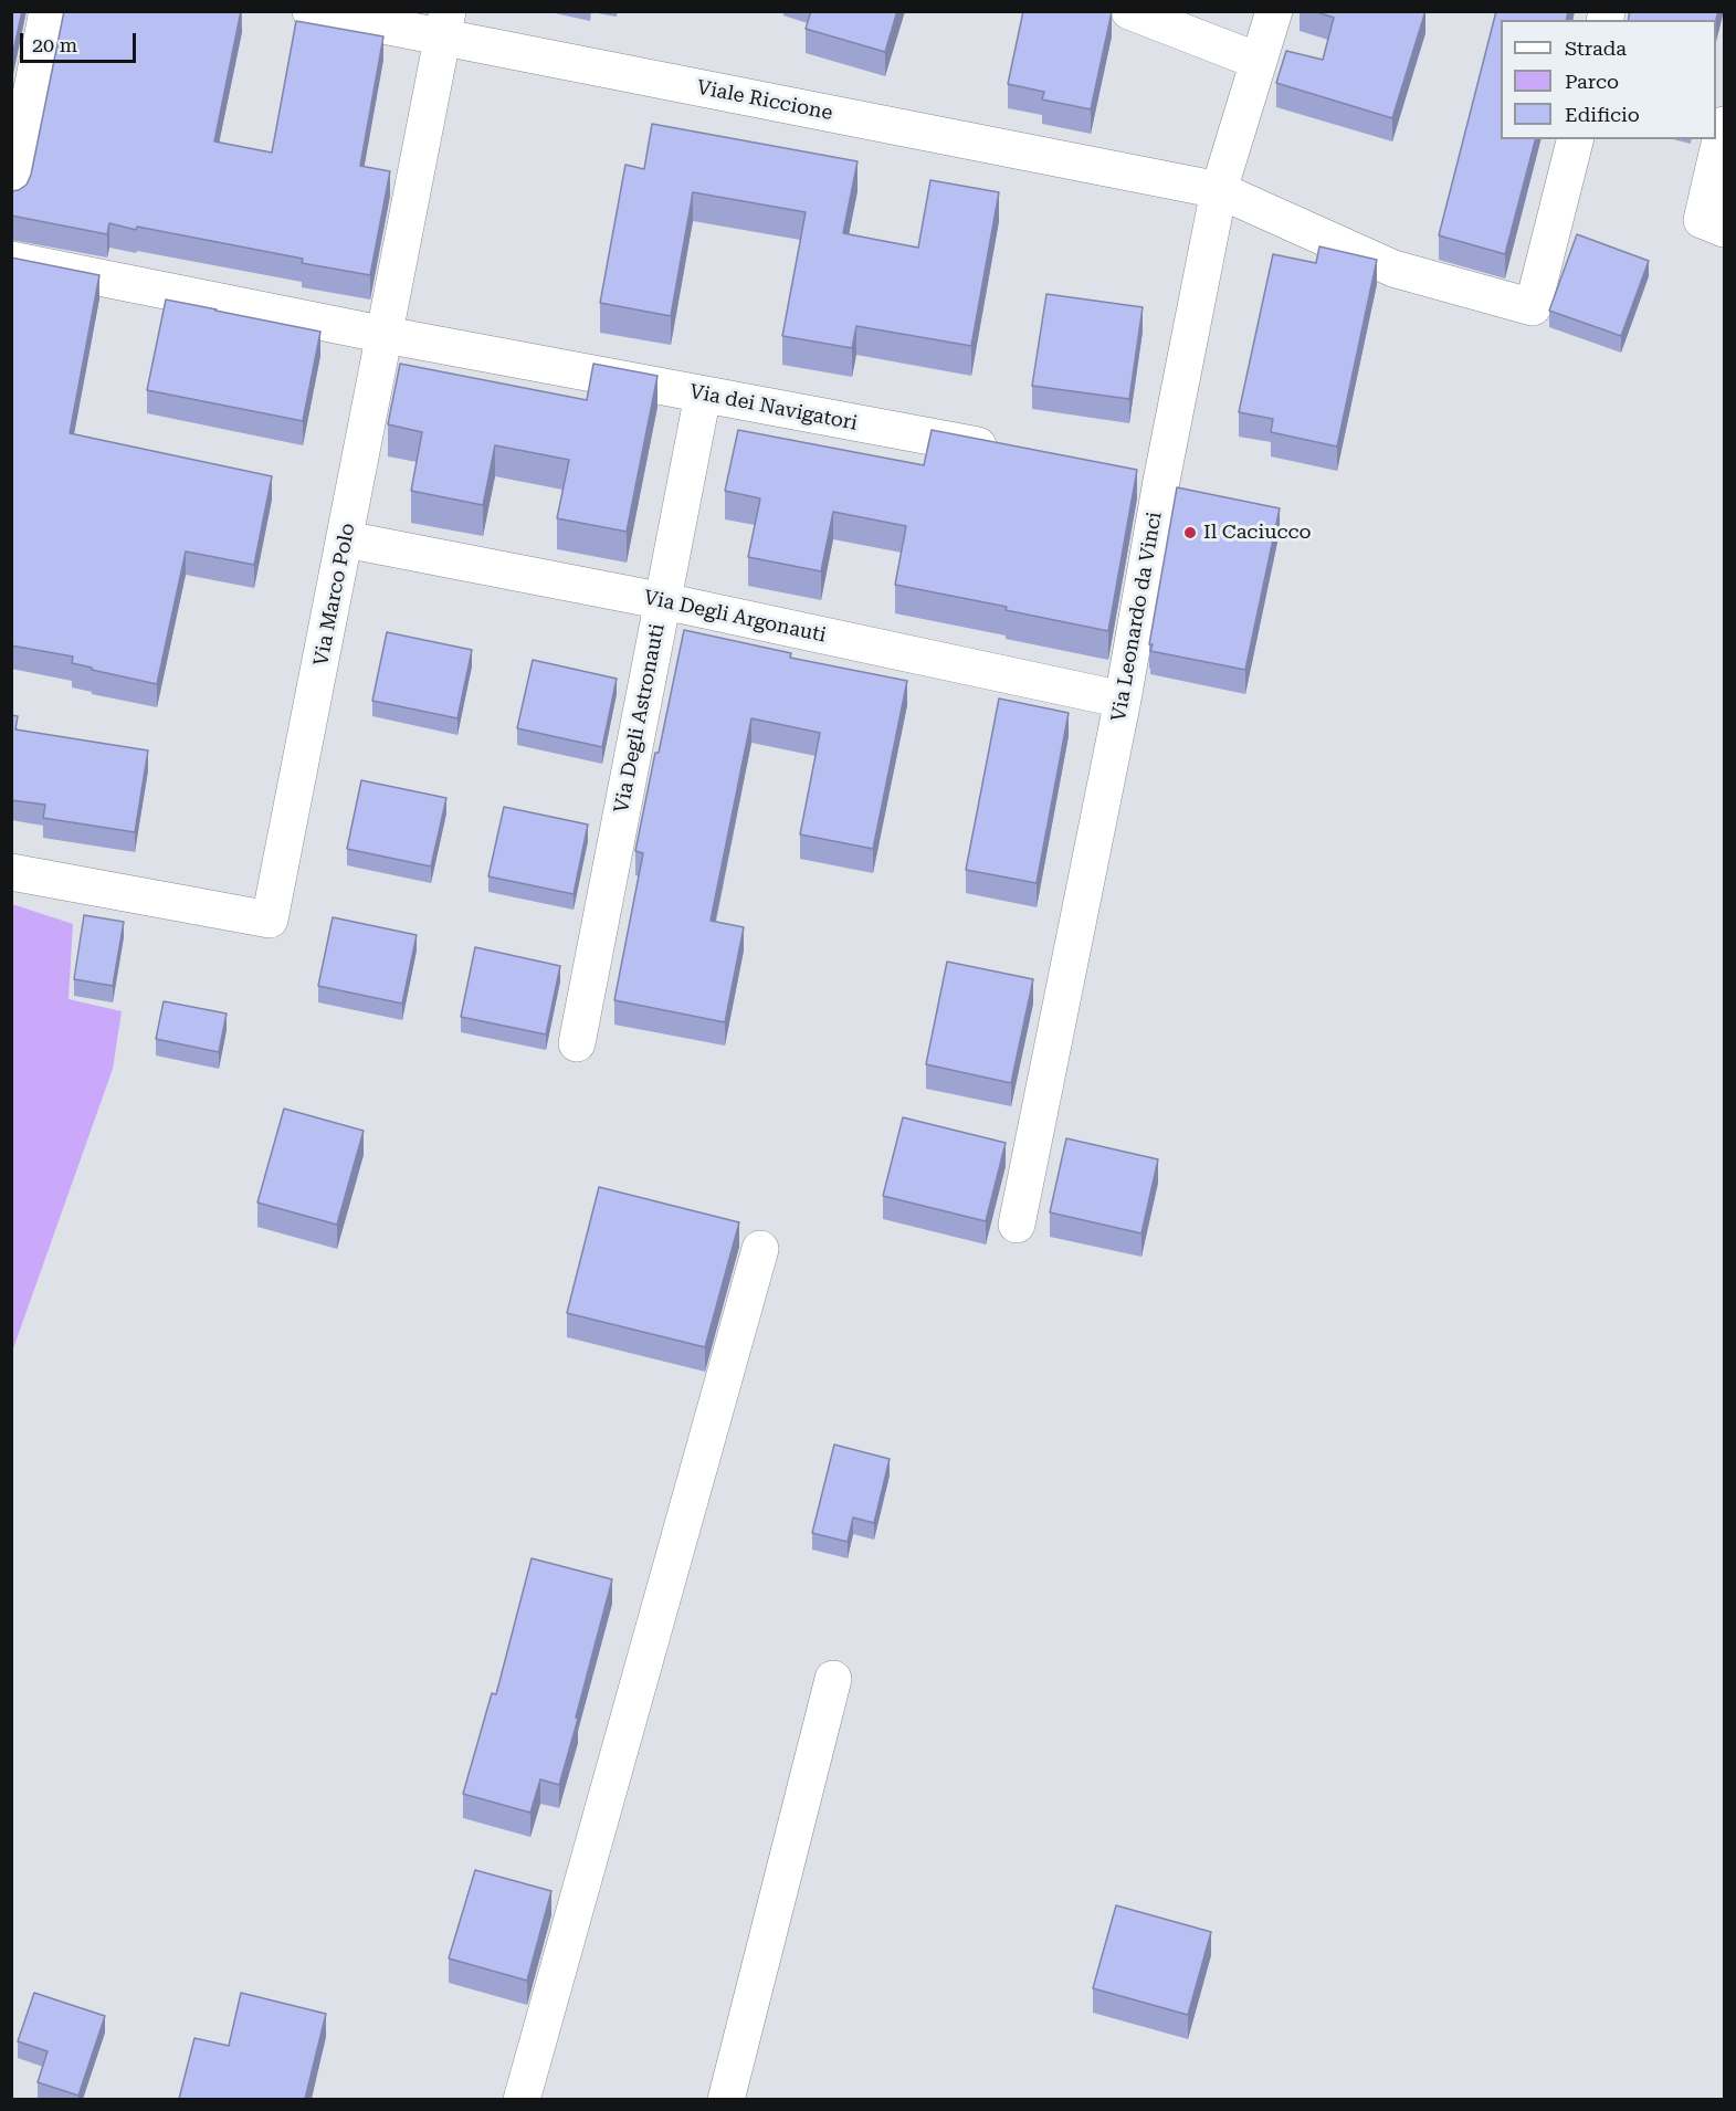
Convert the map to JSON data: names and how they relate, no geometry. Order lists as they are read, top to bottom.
{
  "streets": {
    "street": [
      "Viale Riccione",
      "Via dei Navigatori",
      "Via Marco Polo",
      "Via Degli Argonauti",
      "Via Leonardo da Vinci",
      "Via Degli Astronauti"
    ]
  },
  "crossings": [
    ["Viale Riccione", "Via Marco Polo"],
    ["Viale Riccione", "Via Leonardo da Vinci"],
    ["Via dei Navigatori", "Via Marco Polo"],
    ["Via dei Navigatori", "Via Degli Astronauti"],
    ["Via Marco Polo", "Via Degli Argonauti"],
    ["Via Degli Argonauti", "Via Leonardo da Vinci"],
    ["Via Degli Argonauti", "Via Degli Astronauti"]
  ],
  "places": ["Il Caciucco"],
  "legend": ["Strada", "Parco", "Edificio"],
  "scale_bar": "20 m"
}
